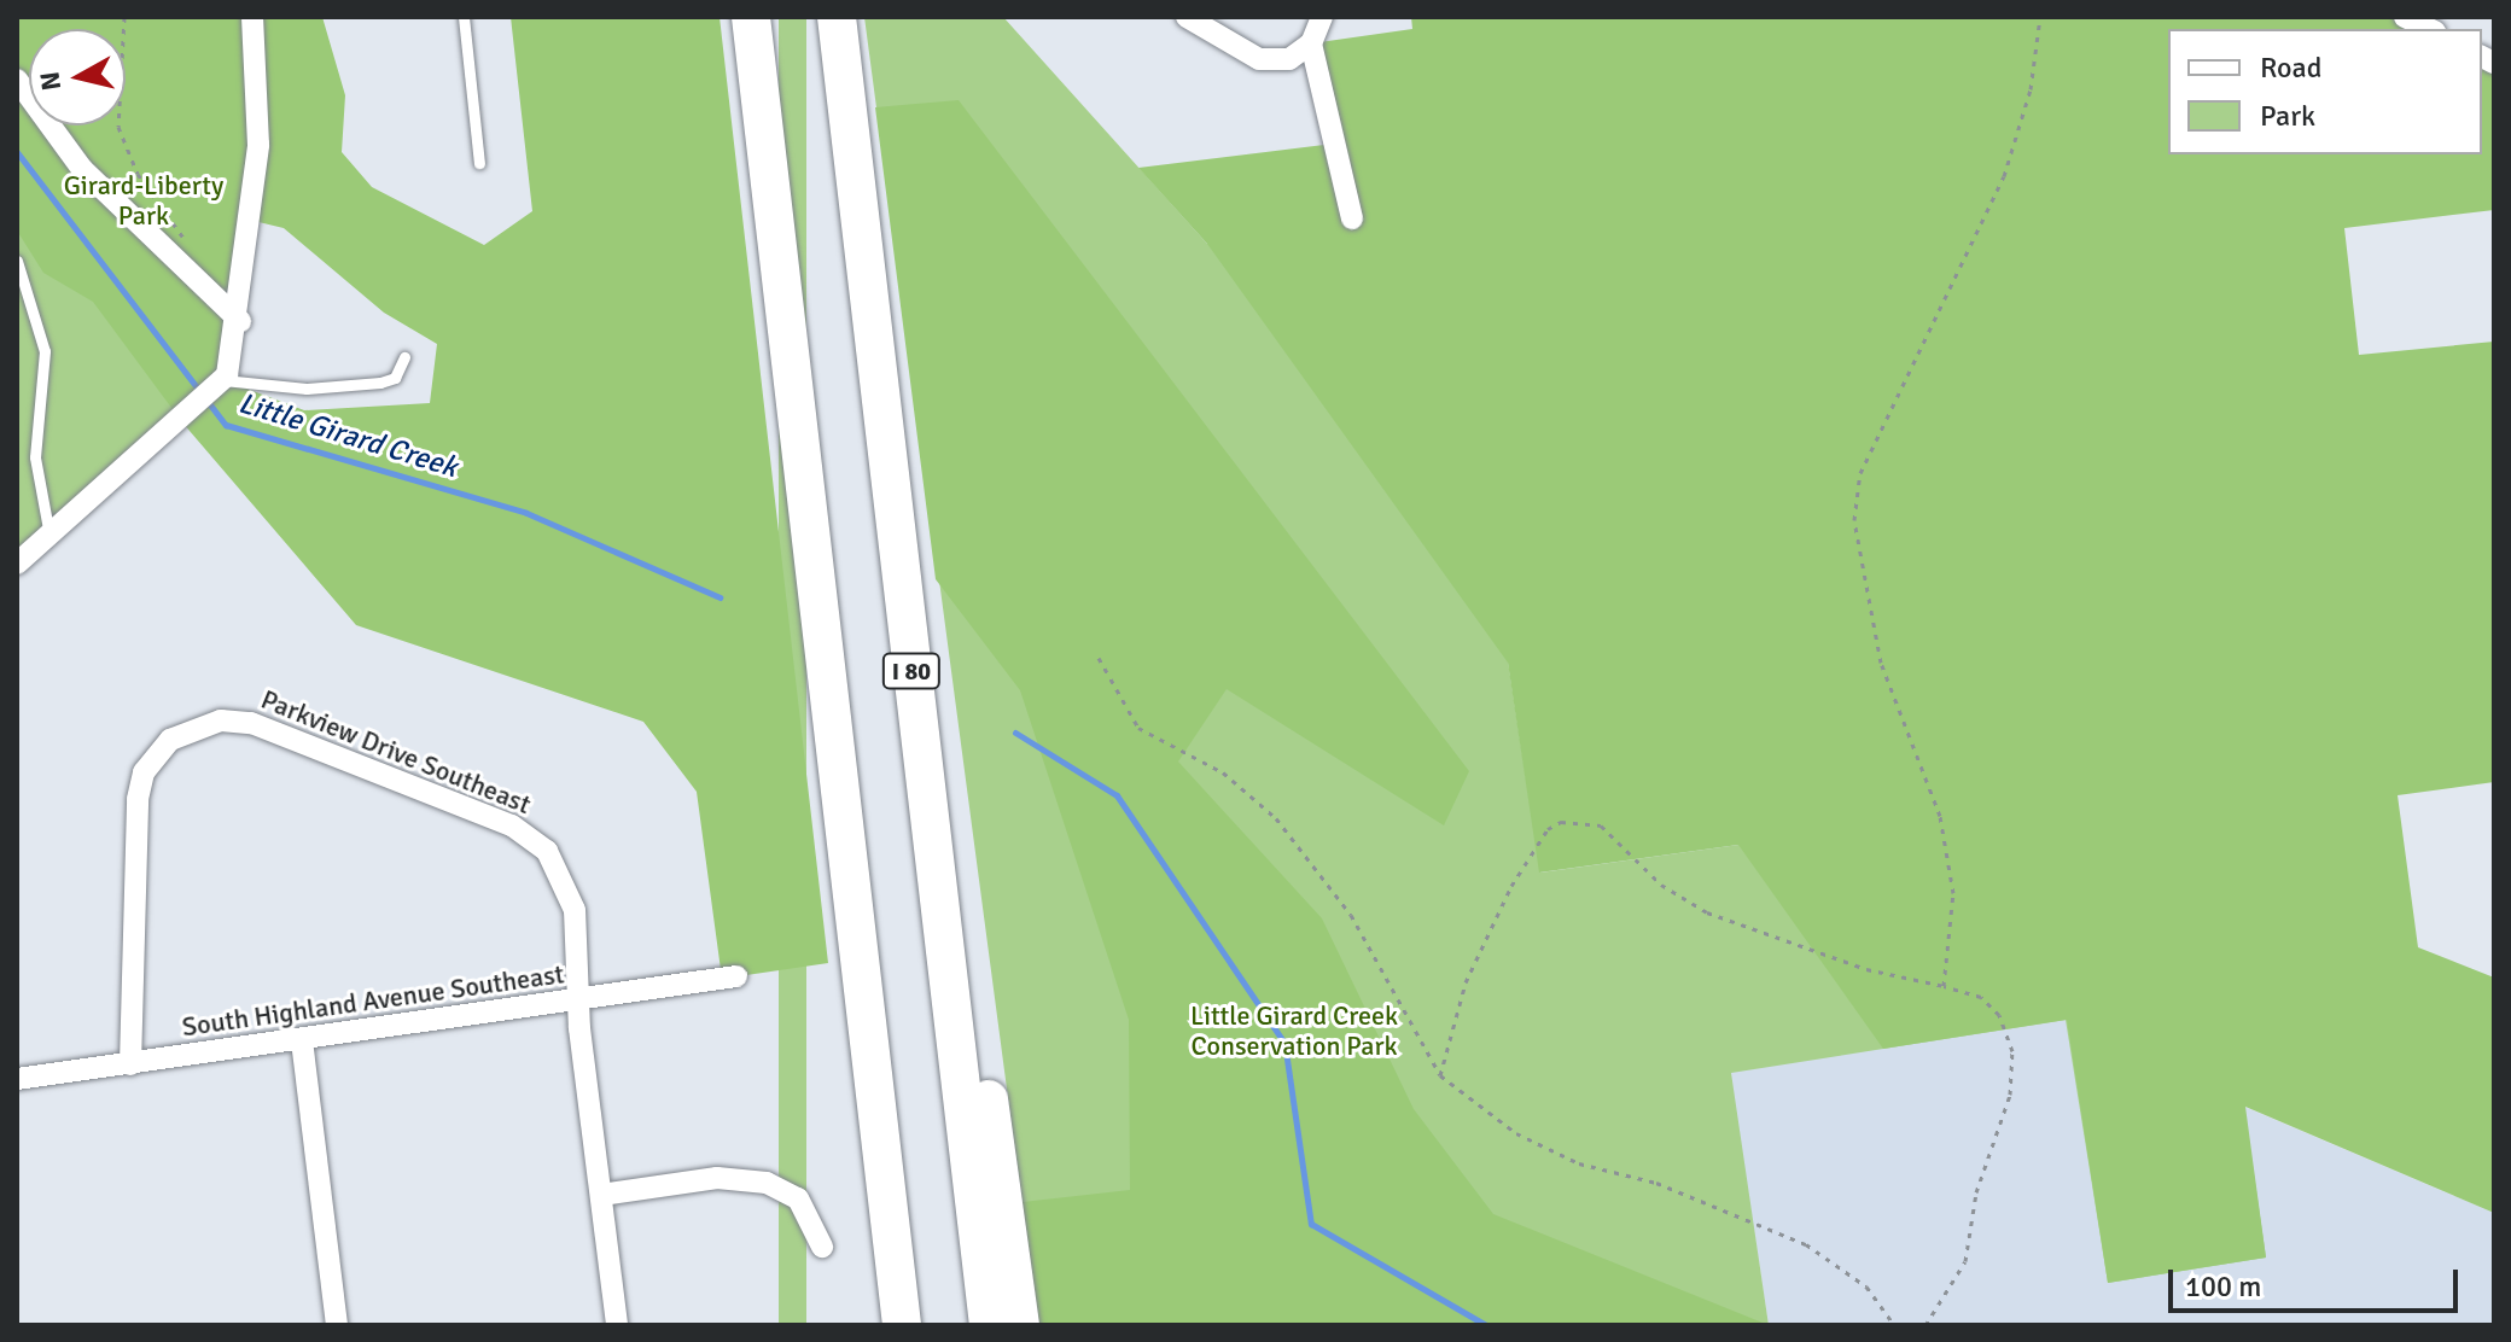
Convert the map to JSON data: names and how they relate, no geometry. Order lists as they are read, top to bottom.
{
  "streets": {
    "highway": ["I 80"],
    "street": ["Parkview Drive Southeast", "South Highland Avenue Southeast"]
  },
  "crossings": [
    ["Parkview Drive Southeast", "South Highland Avenue Southeast"]
  ],
  "water": ["Little Girard Creek"],
  "parks": ["Girard-Liberty Park", "Little Girard Creek Conservation Park"],
  "legend": ["Road", "Park"],
  "scale_bar": "100 m",
  "north": "left"
}
